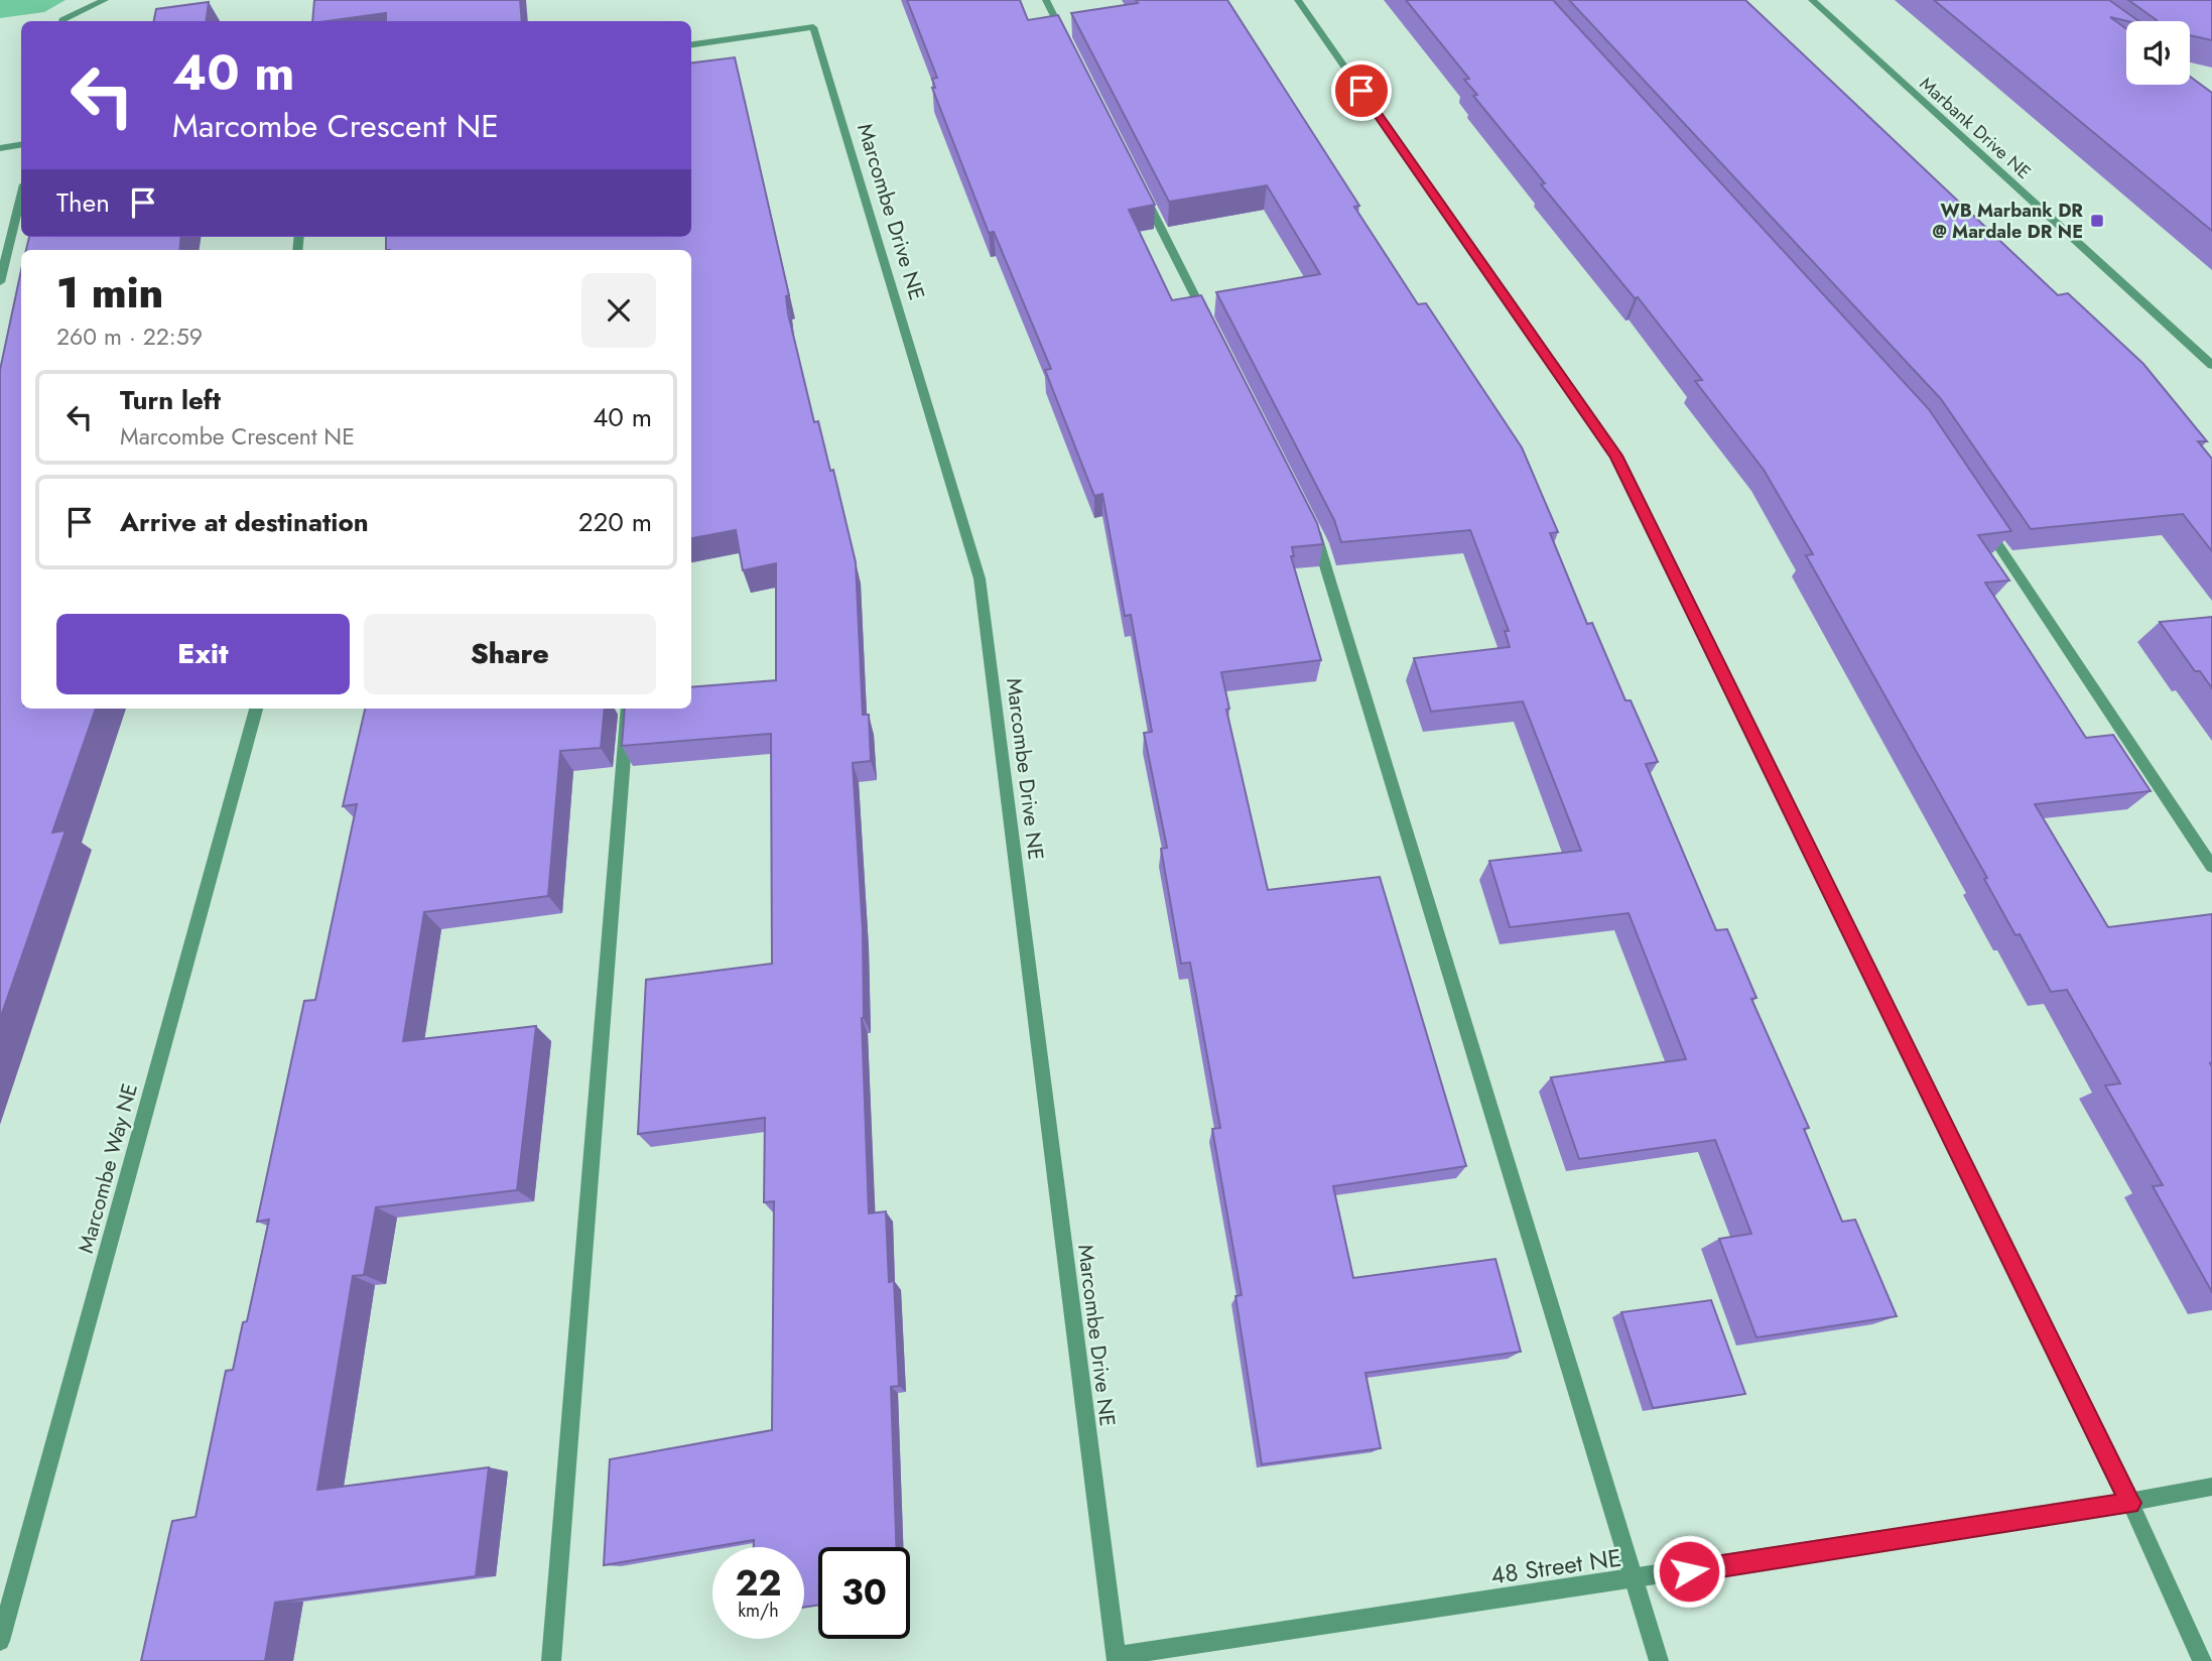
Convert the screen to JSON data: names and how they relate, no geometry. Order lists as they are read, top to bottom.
{
  "streets": {
    "street": [
      "Marbank Drive NE",
      "Marcombe Drive NE",
      "Marcombe Way NE",
      "48 Street NE"
    ]
  },
  "crossings": [
    ["Marcombe Drive NE", "48 Street NE"]
  ],
  "places": {
    "transit": ["WB Marbank DR @ Mardale DR NE"]
  },
  "page": {
    "turn": ["40 m", "Marcombe Crescent NE"],
    "then": "Then",
    "heading": ["1 min", "260 m · 22:59"],
    "list": [
      {
        "name": "Turn left",
        "note": "Marcombe Crescent NE",
        "value": "40 m"
      },
      {
        "name": "Arrive at destination",
        "value": "220 m"
      }
    ],
    "buttons": ["Exit", "Share"],
    "speed": "22 km/h",
    "limit": "30"
  }
}
